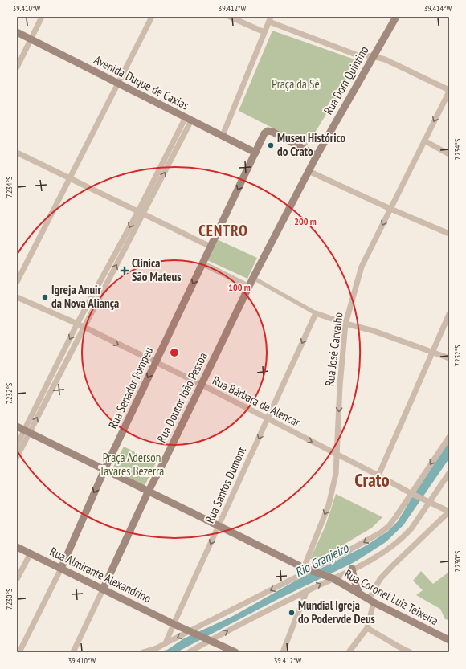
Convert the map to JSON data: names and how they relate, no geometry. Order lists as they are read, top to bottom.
{
  "streets": {
    "main road": [
      "Rua Dom Quintino",
      "Avenida Duque de Caxias",
      "Rua Senador Pompeu",
      "Rua Doutor João Pessoa",
      "Rua Almirante Alexandrino",
      "Rua Coronel Luiz Teixeira"
    ],
    "street": ["Rua José Carvalho", "Rua Bárbara de Alencar", "Rua Santos Dumont"]
  },
  "crossings": [
    ["Rua Dom Quintino", "Rua Senador Pompeu"],
    ["Rua Dom Quintino", "Rua Doutor João Pessoa"],
    ["Avenida Duque de Caxias", "Rua Senador Pompeu"],
    ["Rua José Carvalho", "Rua Bárbara de Alencar"],
    ["Rua José Carvalho", "Rua Coronel Luiz Teixeira"],
    ["Rua Senador Pompeu", "Rua Bárbara de Alencar"],
    ["Rua Senador Pompeu", "Rua Almirante Alexandrino"],
    ["Rua Senador Pompeu", "Rua Coronel Luiz Teixeira"],
    ["Rua Doutor João Pessoa", "Rua Bárbara de Alencar"],
    ["Rua Doutor João Pessoa", "Rua Almirante Alexandrino"],
    ["Rua Doutor João Pessoa", "Rua Coronel Luiz Teixeira"],
    ["Rua Bárbara de Alencar", "Rua Santos Dumont"],
    ["Rua Santos Dumont", "Rua Almirante Alexandrino"],
    ["Rua Santos Dumont", "Rua Coronel Luiz Teixeira"]
  ],
  "one_way": ["Rua José Carvalho", "Rua Senador Pompeu", "Rua Santos Dumont"],
  "districts": ["CENTRO", "Crato"],
  "water": ["Rio Granjeiro"],
  "parks": ["Praça da Sé", "Praça Aderson Tavares Bezerra"],
  "places": {
    "other": ["Museu Histórico do Crato", "Igreja Anuir da Nova Aliança", "Mundial Igreja do Podervde Deus"],
    "health": ["Clínica São Mateus"]
  },
  "coordinates": [
    "39.410°W",
    "39.412°W",
    "39.414°W",
    "7.234°S",
    "7.232°S",
    "7.230°S"
  ],
  "rings": ["200 m", "100 m"]
}
